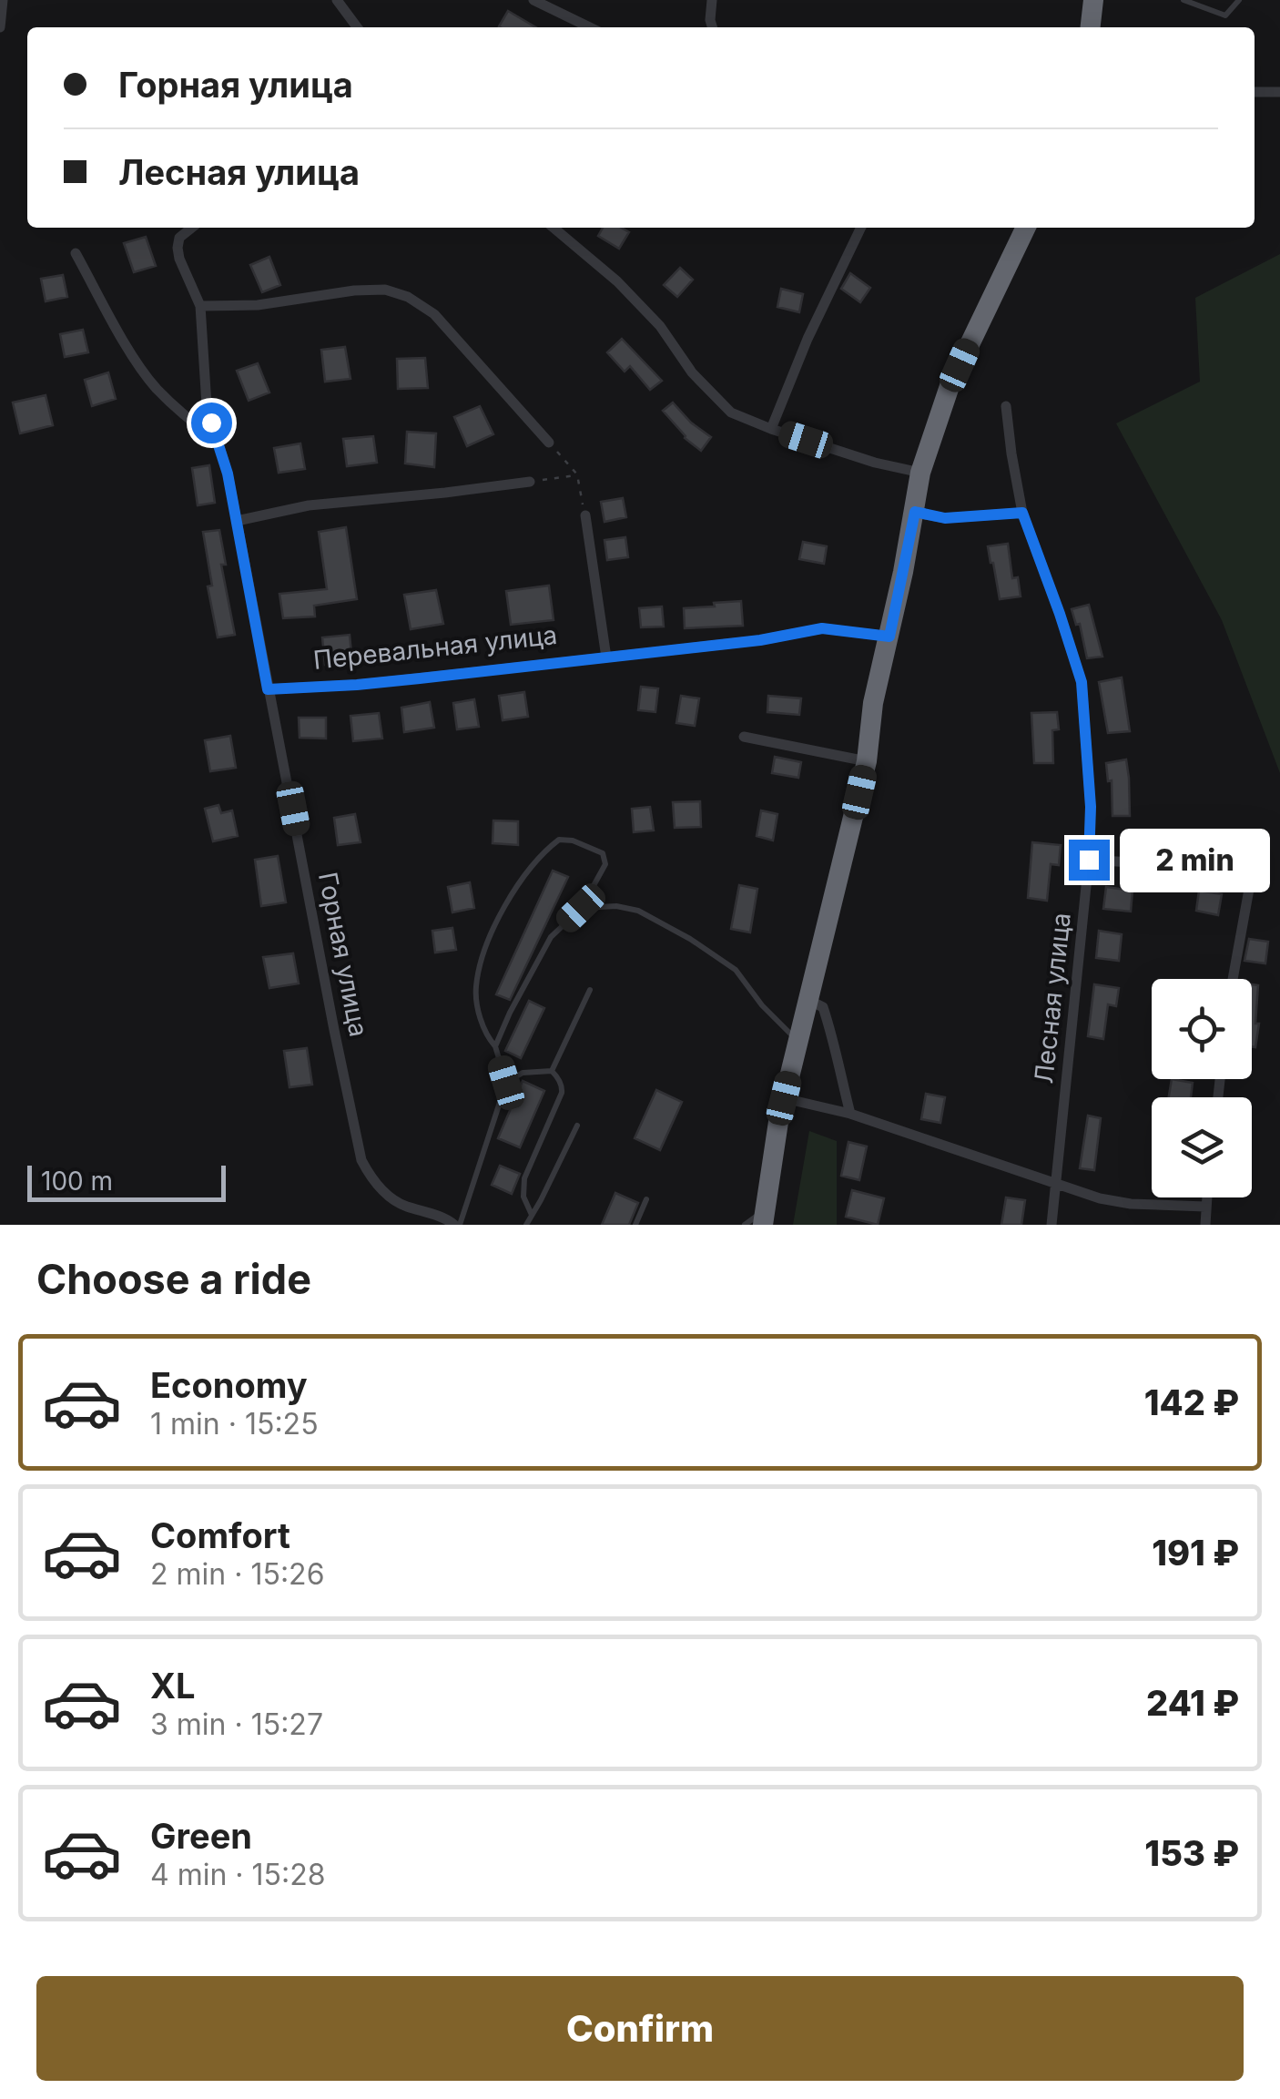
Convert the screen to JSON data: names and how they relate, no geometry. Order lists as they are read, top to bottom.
{
  "streets": {
    "street": ["Перевальная улица", "Горная улица", "Лесная улица"]
  },
  "crossings": [
    ["Перевальная улица", "Горная улица"]
  ],
  "scale_bar": "100 m",
  "page": {
    "banner": ["Горная улица", "Лесная улица"],
    "bubble": "2 min",
    "scale": "100 m",
    "heading": "Choose a ride",
    "list": [
      {
        "name": "Economy",
        "note": "1 min · 15:25",
        "value": "142 ₽"
      },
      {
        "name": "Comfort",
        "note": "2 min · 15:26",
        "value": "191 ₽"
      },
      {
        "name": "XL",
        "note": "3 min · 15:27",
        "value": "241 ₽"
      },
      {
        "name": "Green",
        "note": "4 min · 15:28",
        "value": "153 ₽"
      }
    ],
    "buttons": "Confirm"
  }
}
